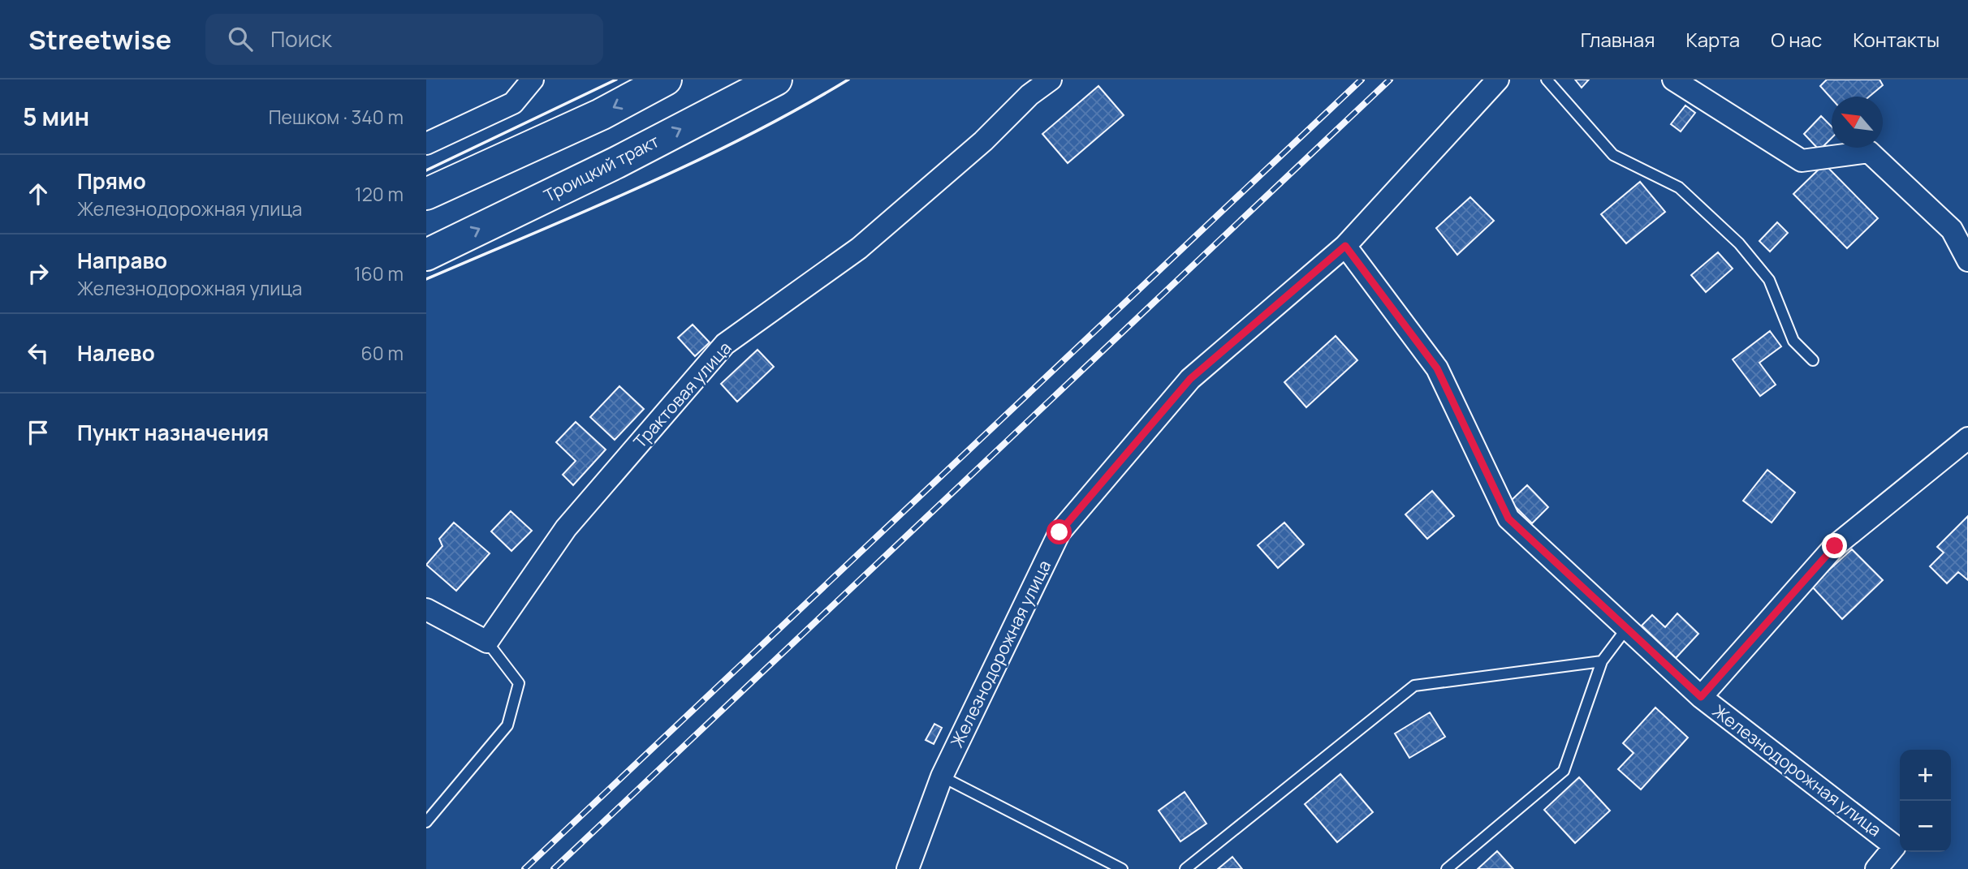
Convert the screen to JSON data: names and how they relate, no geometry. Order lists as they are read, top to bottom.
{
  "streets": {
    "main road": ["Троицкий тракт"],
    "street": ["Трактовая улица", "Железнодорожная улица"]
  },
  "north": "top left",
  "page": {
    "header": "Streetwise",
    "search": "Поиск",
    "nav": [
      "Главная",
      "Карта",
      "О нас",
      "Контакты"
    ],
    "heading": ["5 мин", "Пешком · 340 m"],
    "list": [
      ["Прямо", "Железнодорожная улица", "120 m"],
      ["Направо", "Железнодорожная улица", "160 m"],
      ["Налево", "60 m"],
      "Пункт назначения"
    ],
    "map_buttons": ["+", "−"]
  }
}
